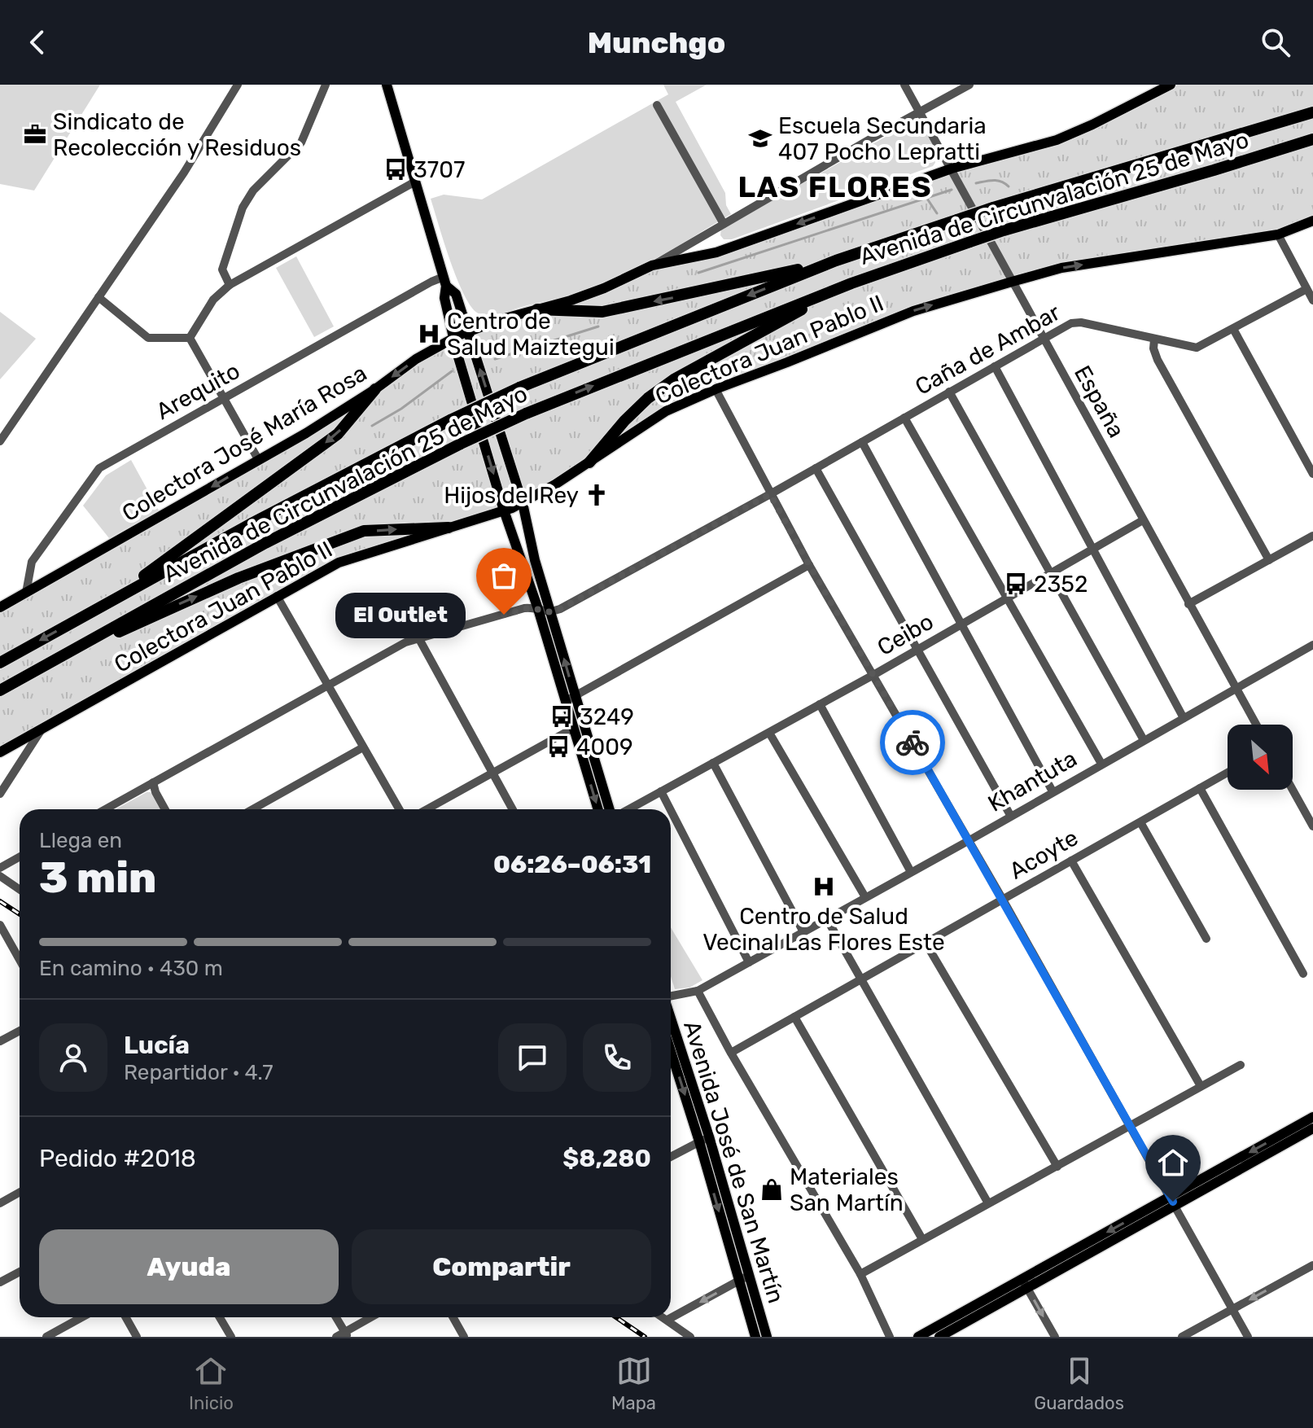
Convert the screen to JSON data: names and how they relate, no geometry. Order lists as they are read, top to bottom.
{
  "streets": {
    "highway": ["Avenida de Circunvalación 25 de Mayo"],
    "main road": ["Colectora Juan Pablo II", "Colectora José María Rosa", "Avenida José de San Martín"],
    "street": [
      "Caña de Ambar",
      "Arequito",
      "España",
      "Ceibo",
      "Khantuta",
      "Acoyte"
    ]
  },
  "crossings": [
    ["Colectora Juan Pablo II", "España"],
    ["Caña de Ambar", "España"],
    ["Arequito", "Colectora José María Rosa"],
    ["España", "Colectora José María Rosa"],
    ["España", "Ceibo"],
    ["España", "Khantuta"]
  ],
  "one_way": ["Colectora Juan Pablo II", "Colectora José María Rosa"],
  "districts": ["LAS FLORES"],
  "places": {
    "office": ["Sindicato de Recolección y Residuos"],
    "school or university": ["Escuela Secundaria 407 Pocho Lepratti"],
    "bus stop": [
      "3707",
      "2352",
      "3249",
      "4009"
    ],
    "hospital": ["Centro de Salud Maiztegui", "Centro de Salud Vecinal Las Flores Este"],
    "church": ["Hijos del Rey"],
    "other": ["El Outlet"],
    "shop": ["Materiales San Martín"]
  },
  "north": "bottom right",
  "page": {
    "header": "Munchgo",
    "bubble": "El Outlet",
    "heading": ["3 min", "Llega en", "06:26–06:31"],
    "panel": [
      "Lucía",
      "Repartidor · 4.7",
      "Pedido #2018",
      "$8,280"
    ],
    "bar": "En camino · 430 m",
    "buttons": ["Ayuda", "Compartir"],
    "tabs": ["Inicio", "Mapa", "Guardados"]
  }
}
